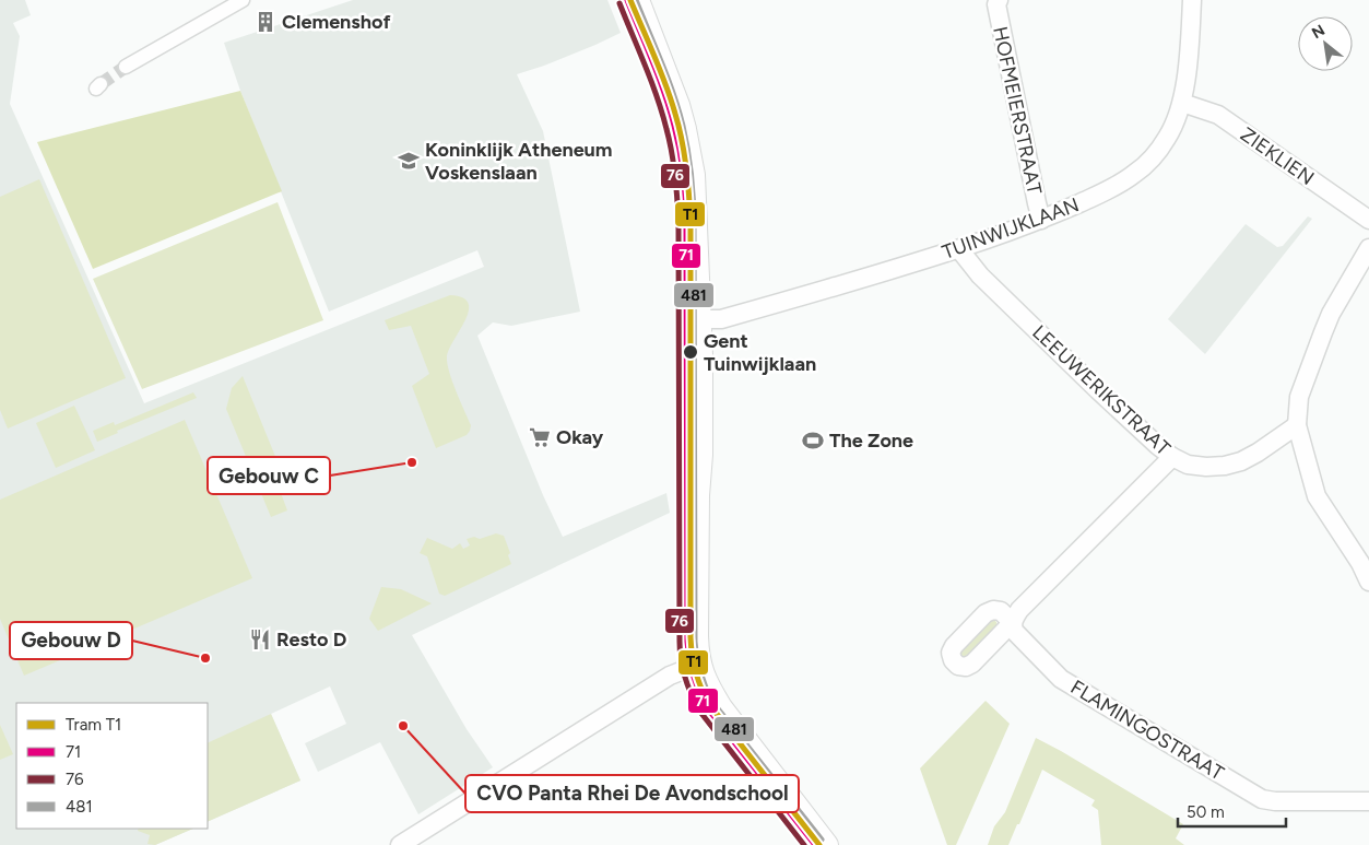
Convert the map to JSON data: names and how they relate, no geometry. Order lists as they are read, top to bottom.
{
  "streets": {
    "street": [
      "HOFMEIERSTRAAT",
      "ZIEKLIEN",
      "TUINWIJKLAAN",
      "LEEUWERIKSTRAAT",
      "FLAMINGOSTRAAT"
    ]
  },
  "crossings": [
    ["HOFMEIERSTRAAT", "TUINWIJKLAAN"],
    ["ZIEKLIEN", "TUINWIJKLAAN"],
    ["TUINWIJKLAAN", "LEEUWERIKSTRAAT"],
    ["LEEUWERIKSTRAAT", "FLAMINGOSTRAAT"]
  ],
  "places": {
    "building": ["Clemenshof"],
    "school or university": ["Koninklijk Atheneum Voskenslaan"],
    "other": [
      "Gent Tuinwijklaan",
      "Gebouw C",
      "Gebouw D",
      "CVO Panta Rhei De Avondschool"
    ],
    "supermarket": ["Okay"],
    "sports": ["The Zone"],
    "restaurant": ["Resto D"]
  },
  "lines": [
    "tram line T1",
    "transit line 71",
    "transit line 481",
    "transit line 76"
  ],
  "legend": [
    "Tram T1",
    "71",
    "76",
    "481"
  ],
  "scale_bar": "50 m",
  "north": "top left"
}
